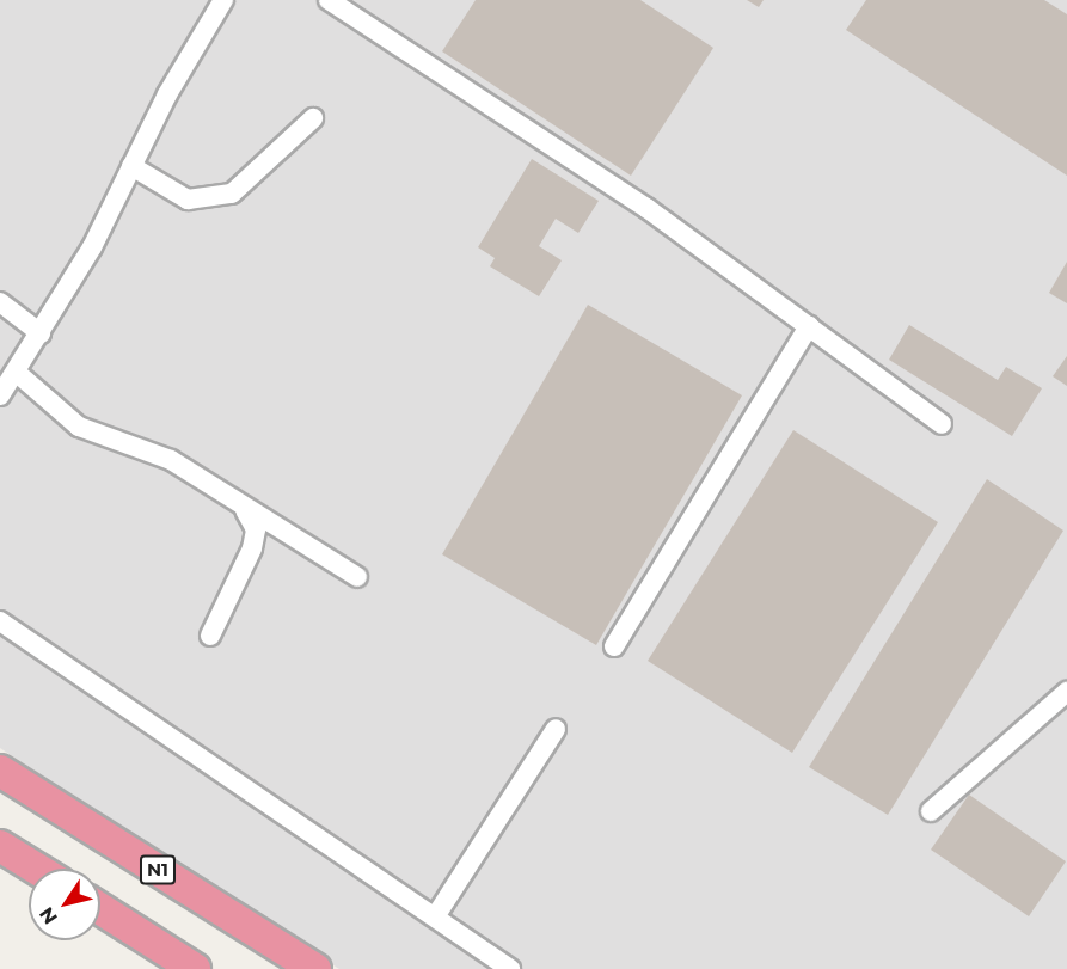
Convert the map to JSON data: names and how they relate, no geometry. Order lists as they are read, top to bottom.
{
  "streets": {
    "highway": ["N1"]
  },
  "north": "bottom left"
}
